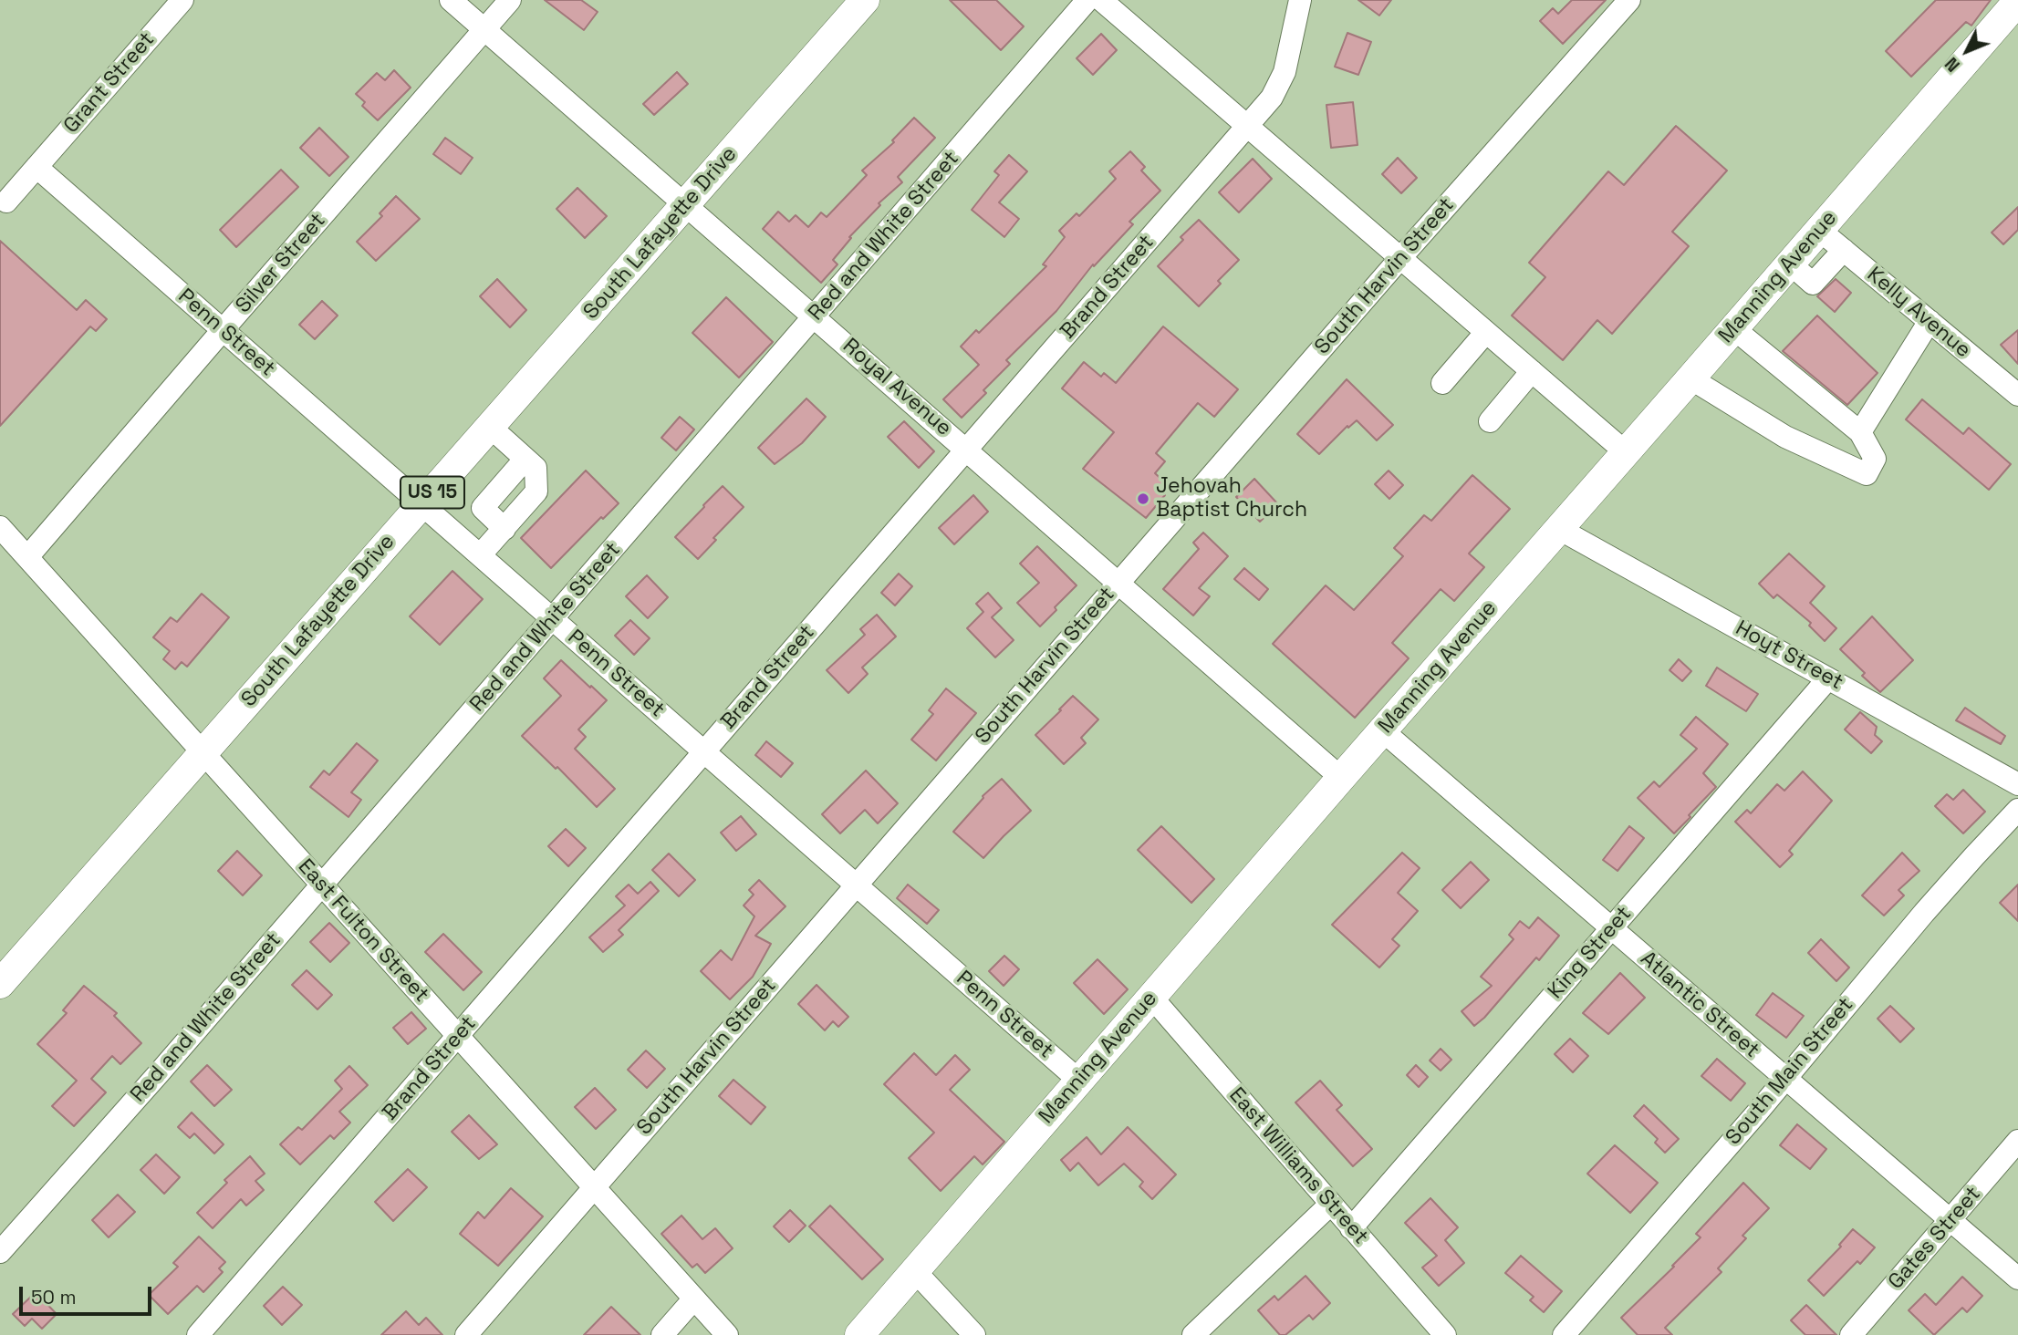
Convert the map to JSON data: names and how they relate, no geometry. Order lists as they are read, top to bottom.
{
  "streets": {
    "main road": ["South Lafayette Drive", "Manning Avenue", "US 15"],
    "street": [
      "Grant Street",
      "Red and White Street",
      "Silver Street",
      "South Harvin Street",
      "Brand Street",
      "Kelly Avenue",
      "Penn Street",
      "Royal Avenue",
      "Hoyt Street",
      "East Fulton Street",
      "King Street",
      "Atlantic Street",
      "South Main Street",
      "East Williams Street",
      "Gates Street"
    ]
  },
  "crossings": [
    ["Grant Street", "Penn Street"],
    ["South Lafayette Drive", "Penn Street"],
    ["South Lafayette Drive", "Royal Avenue"],
    ["South Lafayette Drive", "East Fulton Street"],
    ["Red and White Street", "Penn Street"],
    ["Red and White Street", "Royal Avenue"],
    ["Red and White Street", "East Fulton Street"],
    ["Silver Street", "Penn Street"],
    ["Silver Street", "Royal Avenue"],
    ["Silver Street", "East Fulton Street"],
    ["South Harvin Street", "Penn Street"],
    ["South Harvin Street", "Royal Avenue"],
    ["South Harvin Street", "East Fulton Street"],
    ["Manning Avenue", "Kelly Avenue"],
    ["Manning Avenue", "Penn Street"],
    ["Manning Avenue", "Royal Avenue"],
    ["Manning Avenue", "Hoyt Street"],
    ["Manning Avenue", "Atlantic Street"],
    ["Manning Avenue", "East Williams Street"],
    ["Brand Street", "Penn Street"],
    ["Brand Street", "Royal Avenue"],
    ["Brand Street", "East Fulton Street"],
    ["Hoyt Street", "King Street"],
    ["King Street", "Atlantic Street"],
    ["King Street", "East Williams Street"],
    ["Atlantic Street", "South Main Street"],
    ["Atlantic Street", "Gates Street"]
  ],
  "places": ["Jehovah Baptist Church"],
  "scale_bar": "50 m",
  "north": "bottom left"
}
